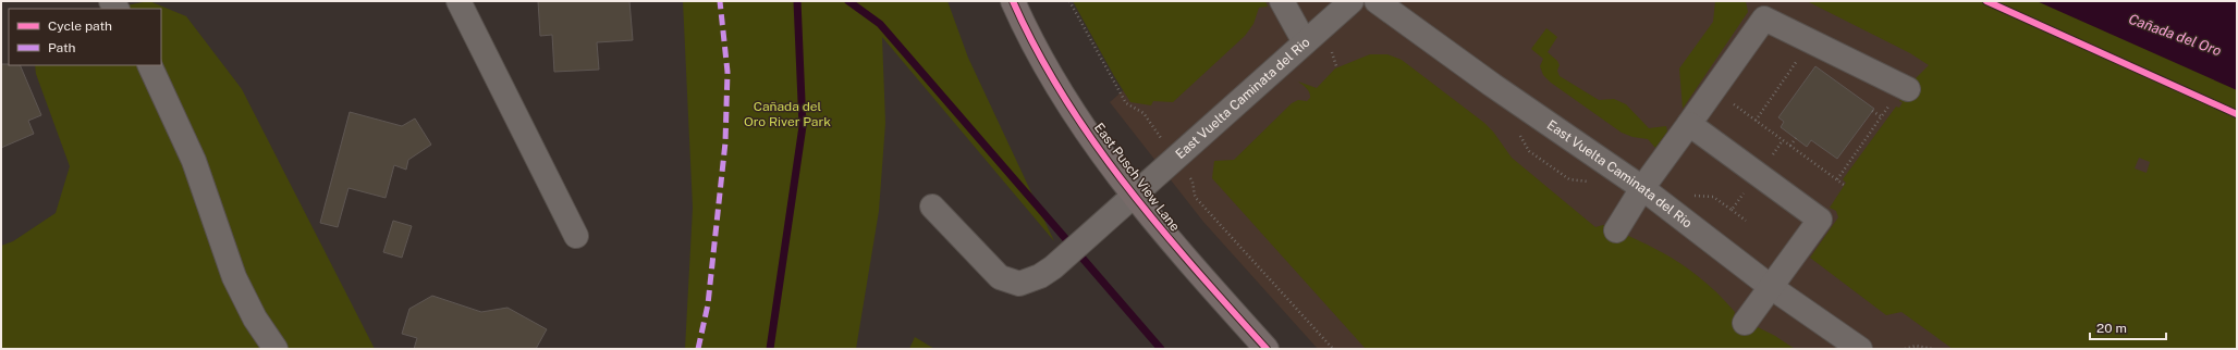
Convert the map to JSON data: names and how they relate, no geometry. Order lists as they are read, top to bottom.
{
  "streets": {
    "main road": ["East Pusch View Lane"],
    "lane": ["East Vuelta Caminata del Rio"]
  },
  "crossings": [
    ["East Vuelta Caminata del Rio", "East Pusch View Lane"]
  ],
  "water": ["Cañada del Oro"],
  "parks": ["Cañada del Oro River Park"],
  "legend": ["Cycle path", "Path"],
  "scale_bar": "20 m"
}
